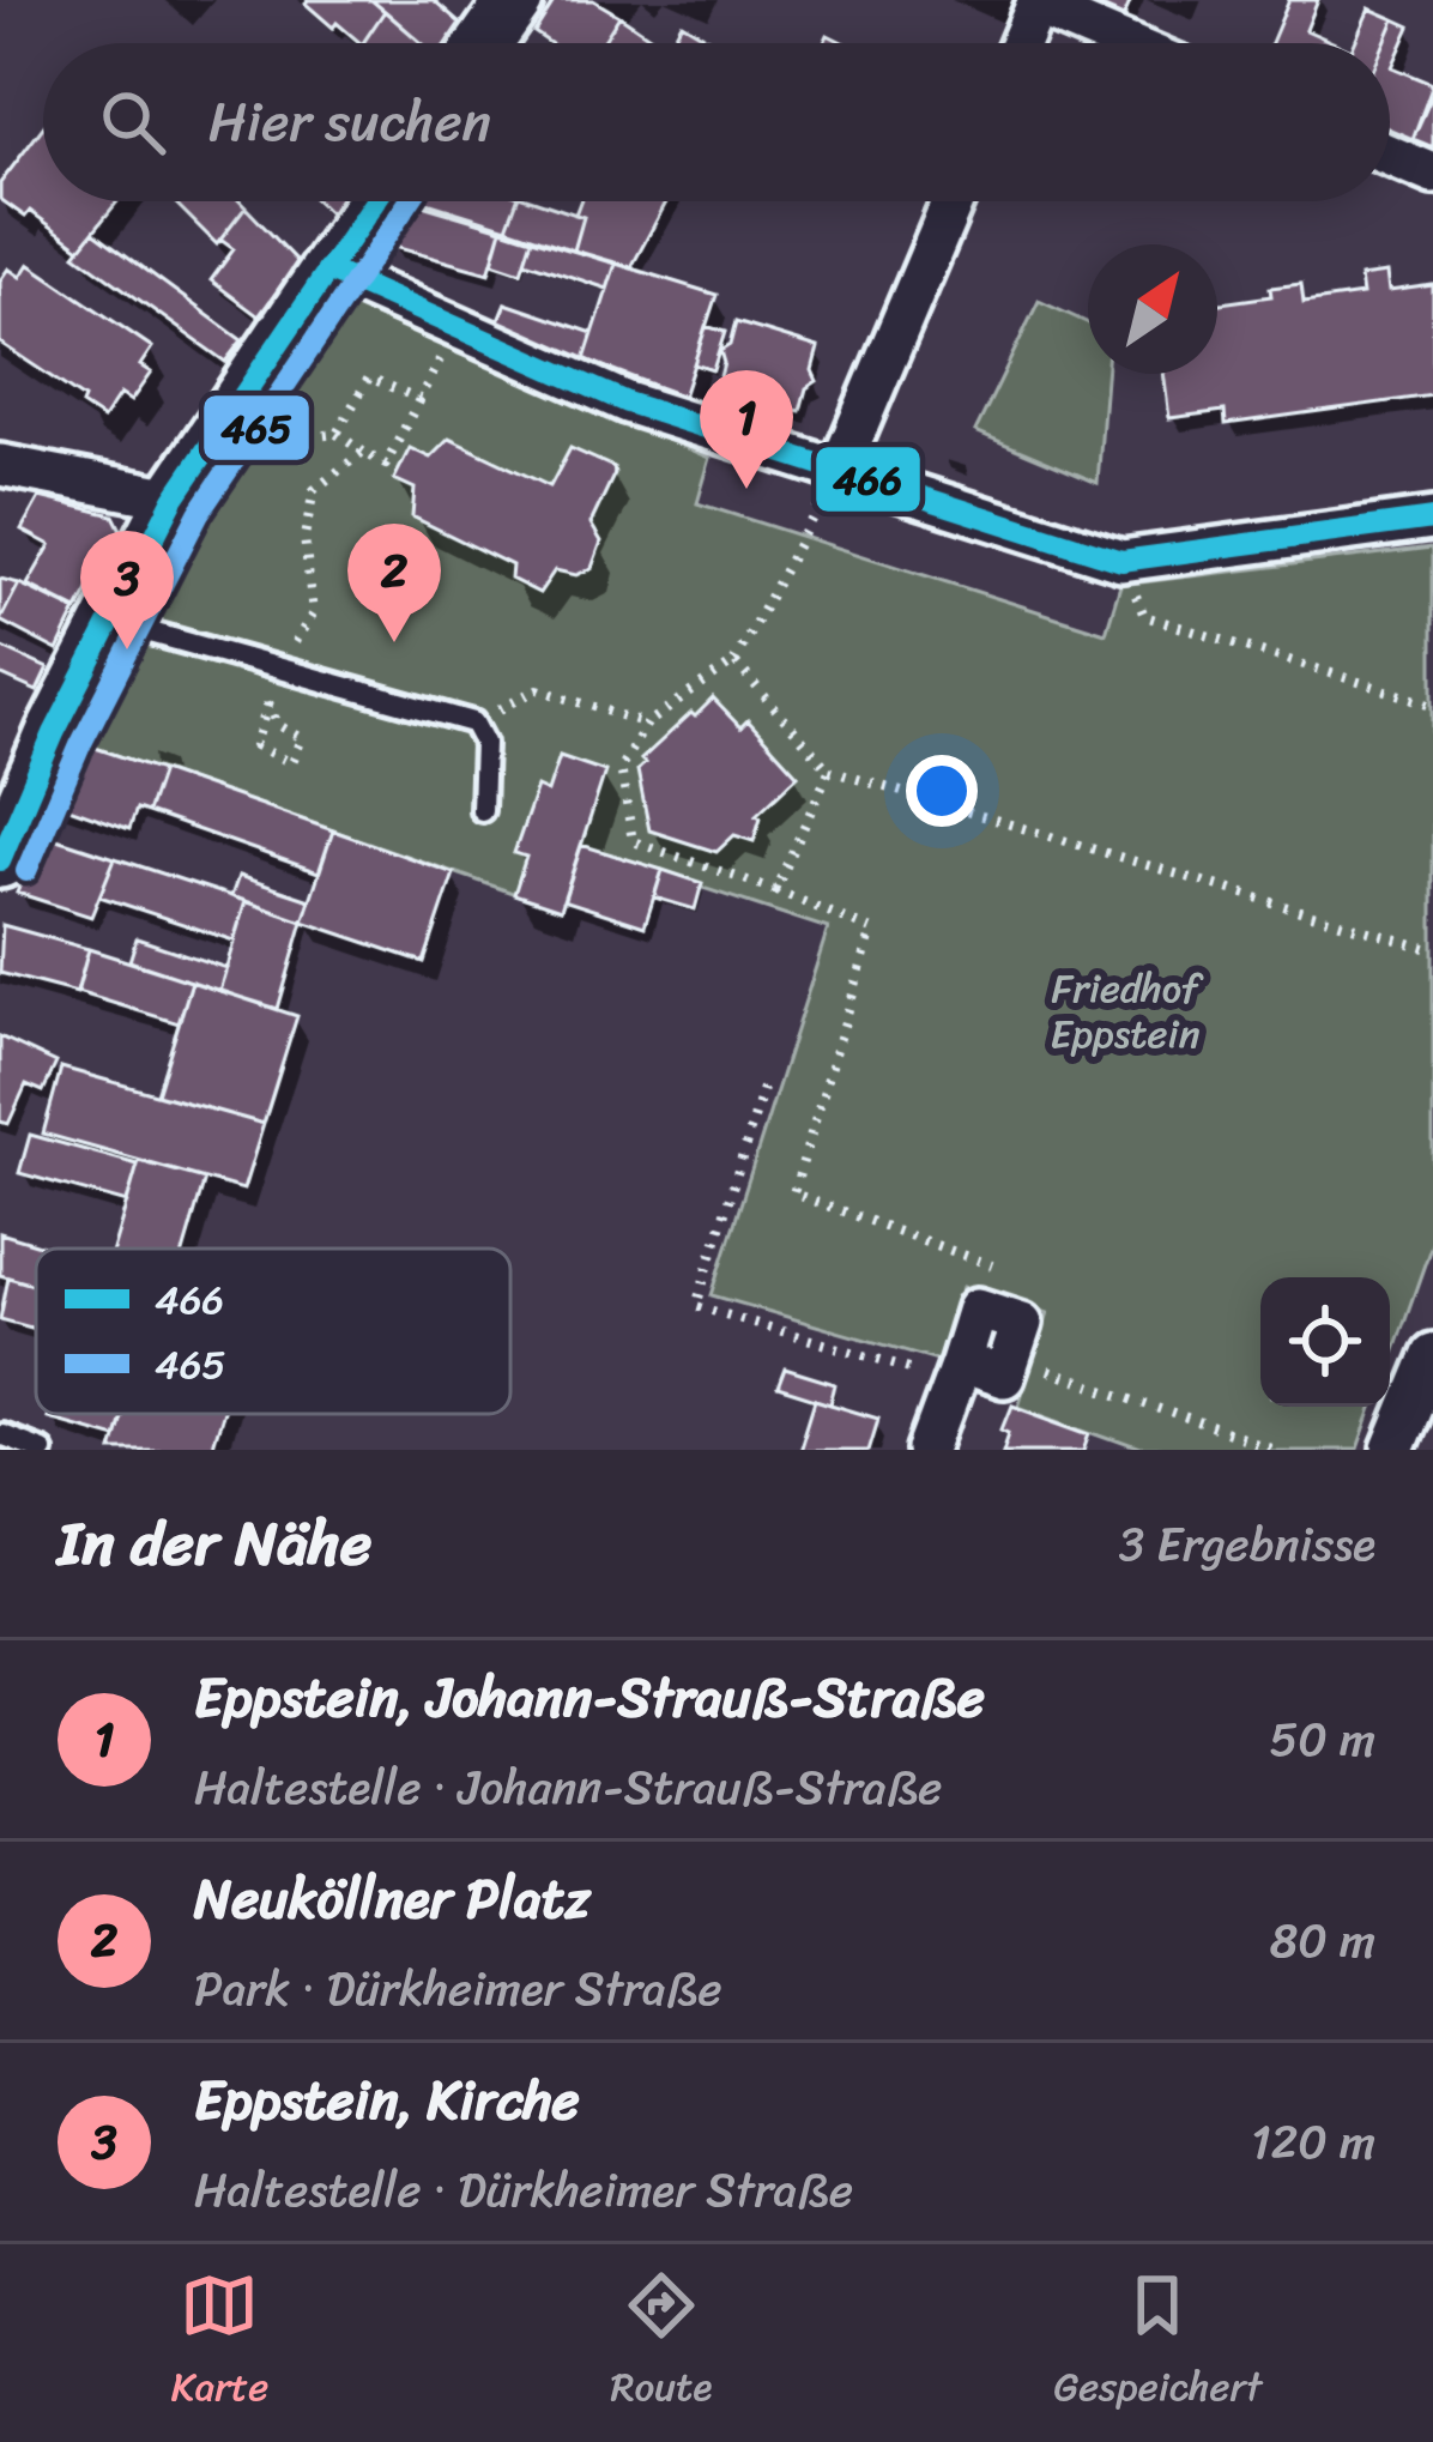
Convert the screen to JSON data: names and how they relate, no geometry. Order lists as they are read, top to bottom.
{
  "parks": ["Friedhof Eppstein"],
  "lines": ["transit line 466", "transit line 465"],
  "legend": ["466", "465"],
  "north": "top right",
  "page": {
    "search": "Hier suchen",
    "pins": ["1", "2", "3"],
    "heading": ["In der Nähe", "3 Ergebnisse"],
    "list": [
      {
        "mark": "1",
        "name": "Eppstein, Johann-Strauß-Straße",
        "note": "Haltestelle · Johann-Strauß-Straße",
        "value": "50 m"
      },
      {
        "mark": "2",
        "name": "Neuköllner Platz",
        "note": "Park · Dürkheimer Straße",
        "value": "80 m"
      },
      {
        "mark": "3",
        "name": "Eppstein, Kirche",
        "note": "Haltestelle · Dürkheimer Straße",
        "value": "120 m"
      }
    ],
    "nav": ["Karte", "Route", "Gespeichert"]
  }
}
